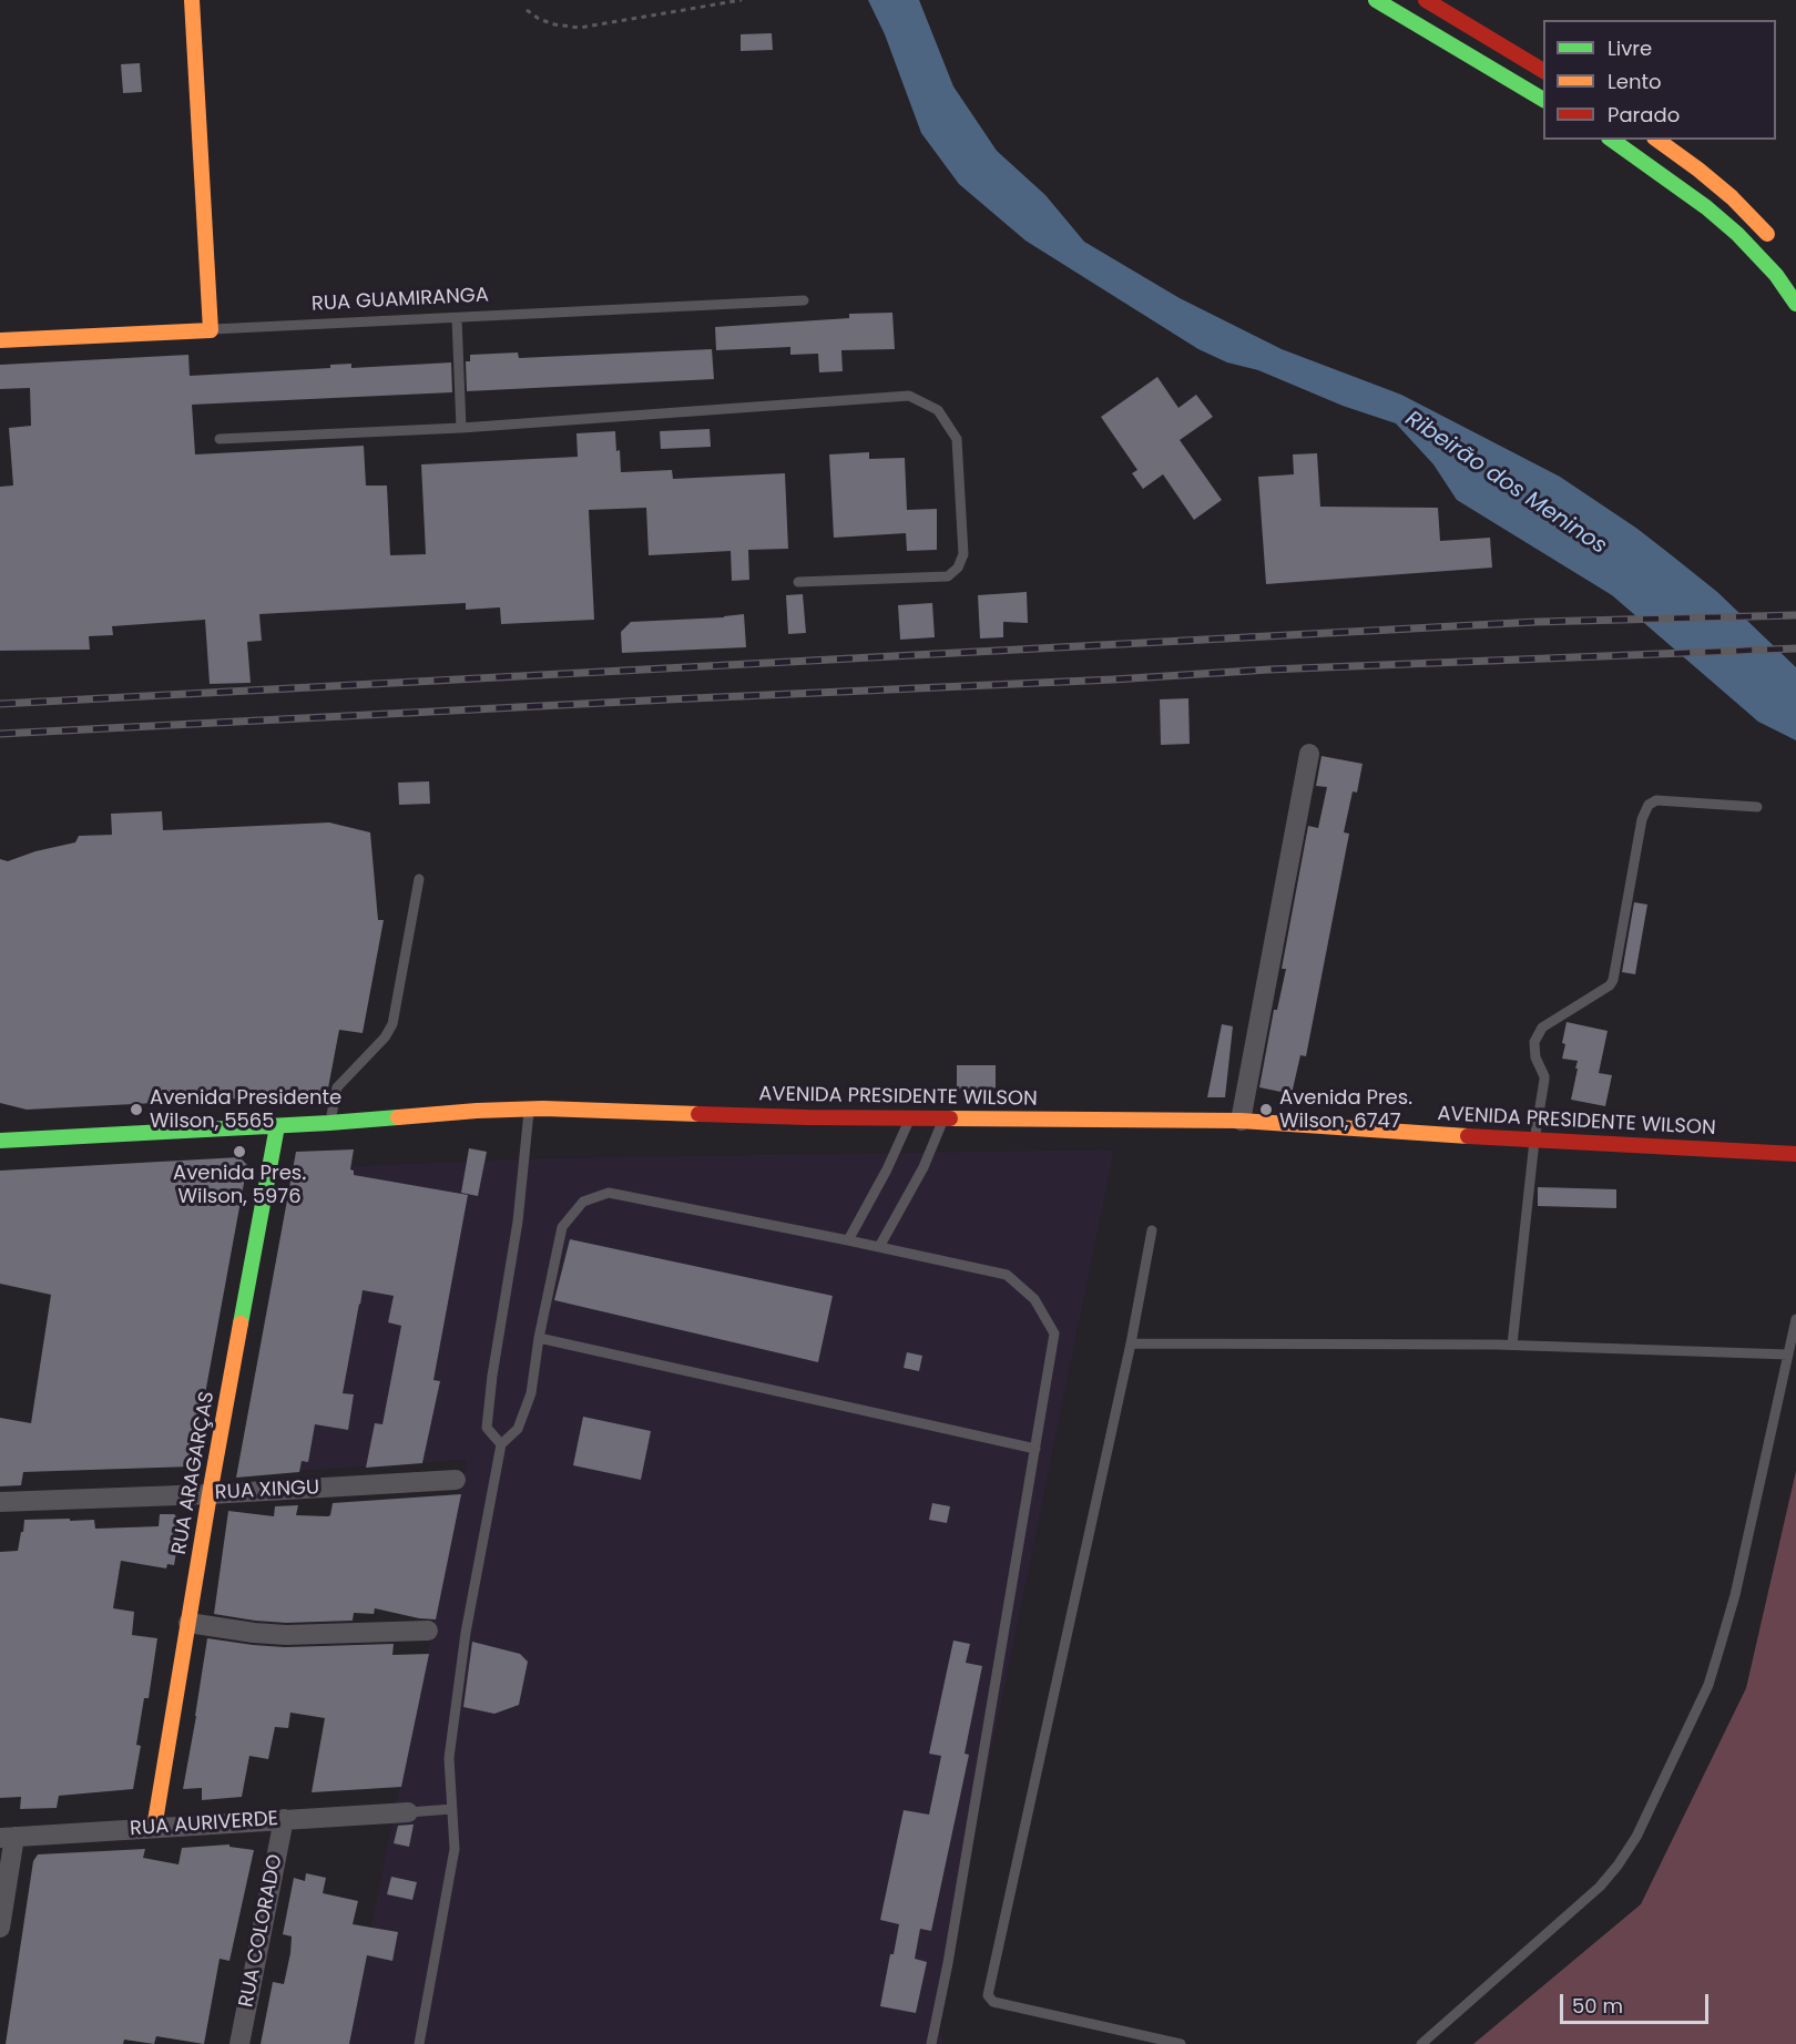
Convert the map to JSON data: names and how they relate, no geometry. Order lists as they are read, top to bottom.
{
  "streets": {
    "main road": ["RUA GUAMIRANGA", "AVENIDA PRESIDENTE WILSON", "RUA ARAGARÇAS"],
    "street": ["RUA XINGU", "RUA AURIVERDE", "RUA COLORADO"]
  },
  "crossings": [
    ["AVENIDA PRESIDENTE WILSON", "RUA ARAGARÇAS"],
    ["RUA ARAGARÇAS", "RUA XINGU"],
    ["RUA ARAGARÇAS", "RUA AURIVERDE"],
    ["RUA AURIVERDE", "RUA COLORADO"]
  ],
  "water": ["Ribeirão dos Meninos"],
  "places": ["Avenida Presidente Wilson, 5565", "Avenida Pres. Wilson, 6747", "Avenida Pres. Wilson, 5976"],
  "legend": ["Livre", "Lento", "Parado"],
  "scale_bar": "50 m"
}
